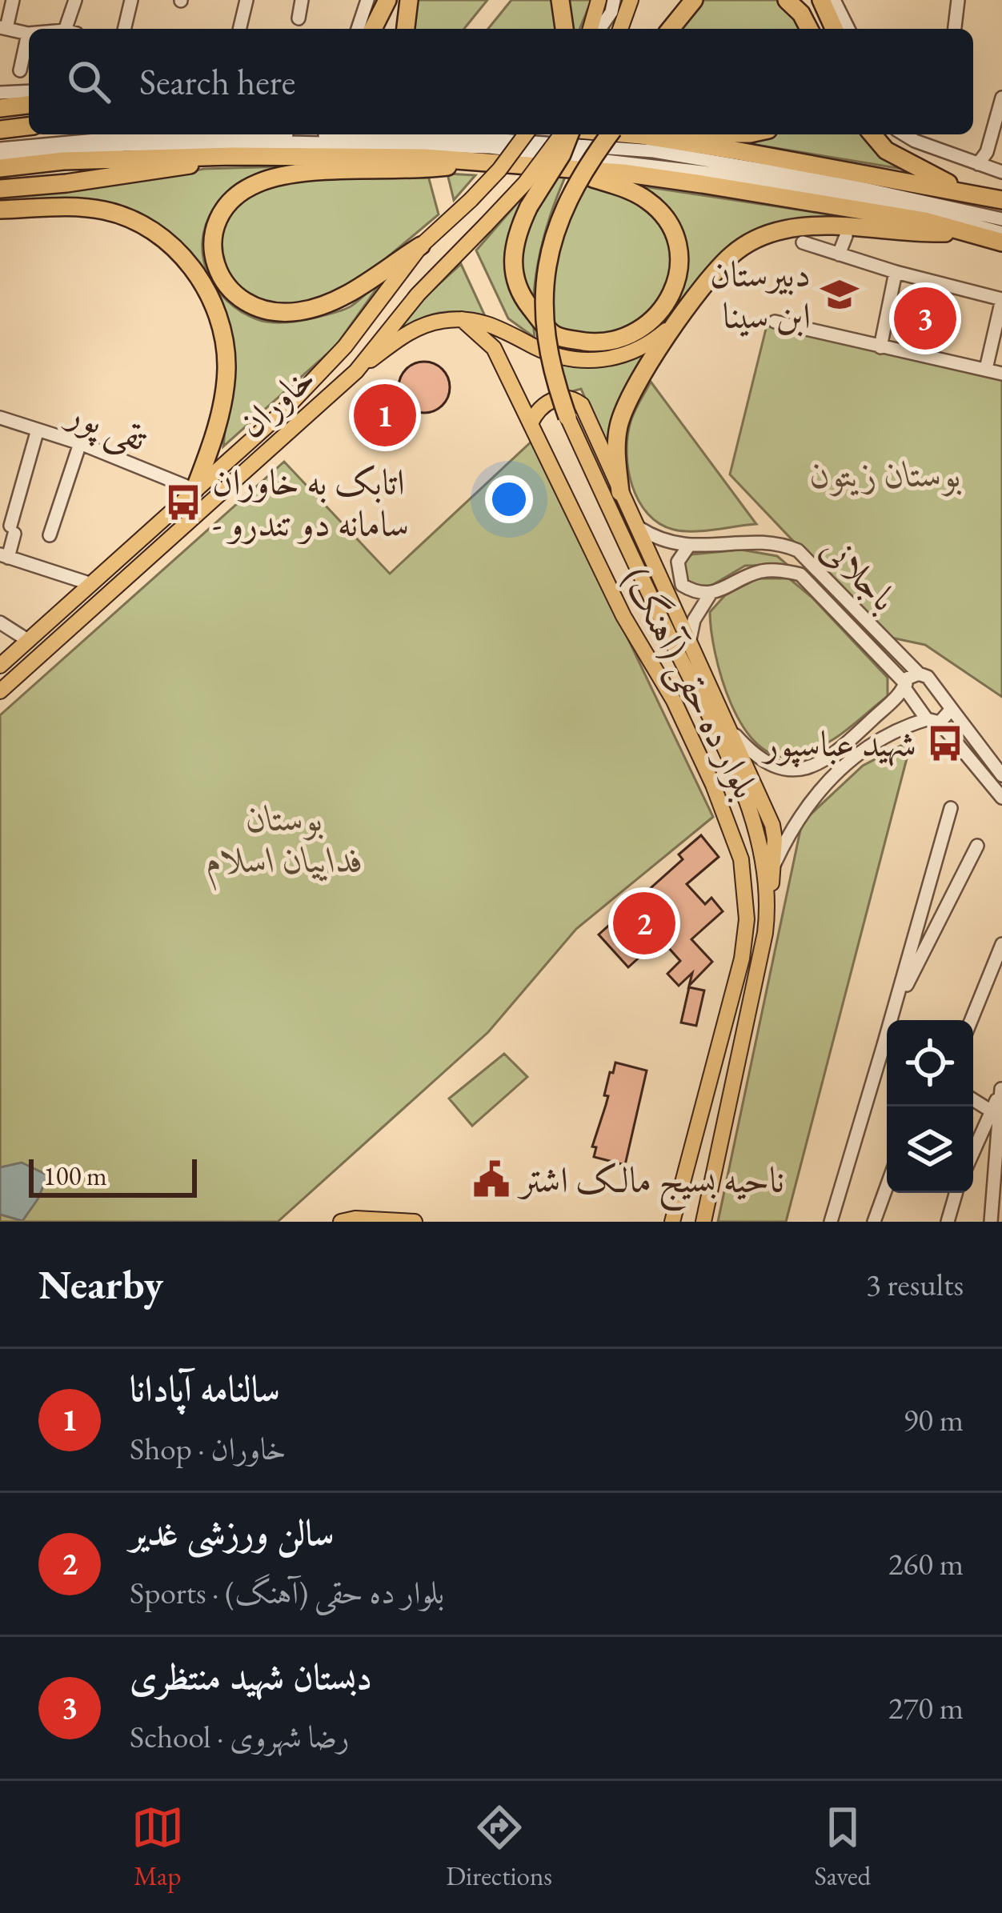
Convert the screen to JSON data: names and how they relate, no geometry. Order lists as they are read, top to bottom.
{
  "streets": {
    "main road": ["خاوران", "بلوار ده حقی (آهنگ)"],
    "street": ["تقی پور", "باجلانی"]
  },
  "crossings": [
    ["خاوران", "تقی پور"]
  ],
  "parks": ["بوستان زیتون", "بوستان فداییان اسلام"],
  "places": {
    "school or university": ["دبیرستان ابن سینا"],
    "bus stop": ["اتابک به خاوران - سامانه دو تندرو", "شهید عباسپور"],
    "public building": ["ناحیه بسیج مالک اشتر"]
  },
  "scale_bar": "100 m",
  "page": {
    "search": "Search here",
    "pins": ["3", "1", "2"],
    "scale": "100 m",
    "heading": ["Nearby", "3 results"],
    "list": [
      {
        "mark": "1",
        "name": "سالنامه آپادانا",
        "note": "Shop · خاوران",
        "value": "90 m"
      },
      {
        "mark": "2",
        "name": "سالن ورزشی غدیر",
        "note": "Sports · بلوار ده حقی (آهنگ)",
        "value": "260 m"
      },
      {
        "mark": "3",
        "name": "دبستان شهید منتظری",
        "note": "School · رضا شهروی",
        "value": "270 m"
      }
    ],
    "nav": ["Map", "Directions", "Saved"]
  }
}
